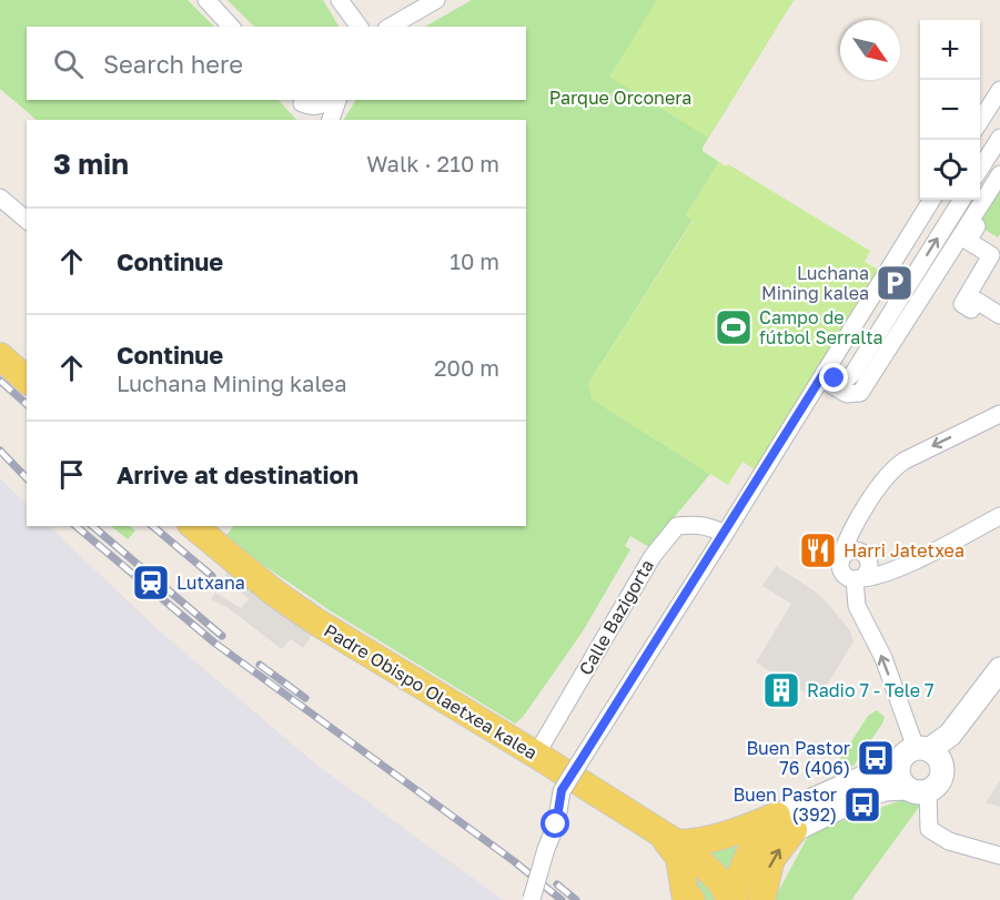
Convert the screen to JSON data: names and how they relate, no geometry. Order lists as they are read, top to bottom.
{
  "streets": {
    "main road": ["Padre Obispo Olaetxea kalea"],
    "street": ["Calle Bazigorta"]
  },
  "crossings": [
    ["Calle Bazigorta", "Padre Obispo Olaetxea kalea"]
  ],
  "parks": ["Parque Orconera"],
  "places": {
    "parking": ["Luchana Mining kalea"],
    "sports": ["Campo de fútbol Serralta"],
    "restaurant": ["Harri Jatetxea"],
    "station": ["Lutxana"],
    "building": ["Radio 7 - Tele 7"],
    "bus stop": ["Buen Pastor 76 (406)", "Buen Pastor (392)"]
  },
  "north": "bottom right",
  "page": {
    "map_buttons": ["+", "−"],
    "search": "Search here",
    "heading": ["3 min", "Walk · 210 m"],
    "list": [
      ["Continue", "10 m"],
      ["Continue", "Luchana Mining kalea", "200 m"],
      "Arrive at destination"
    ]
  }
}
